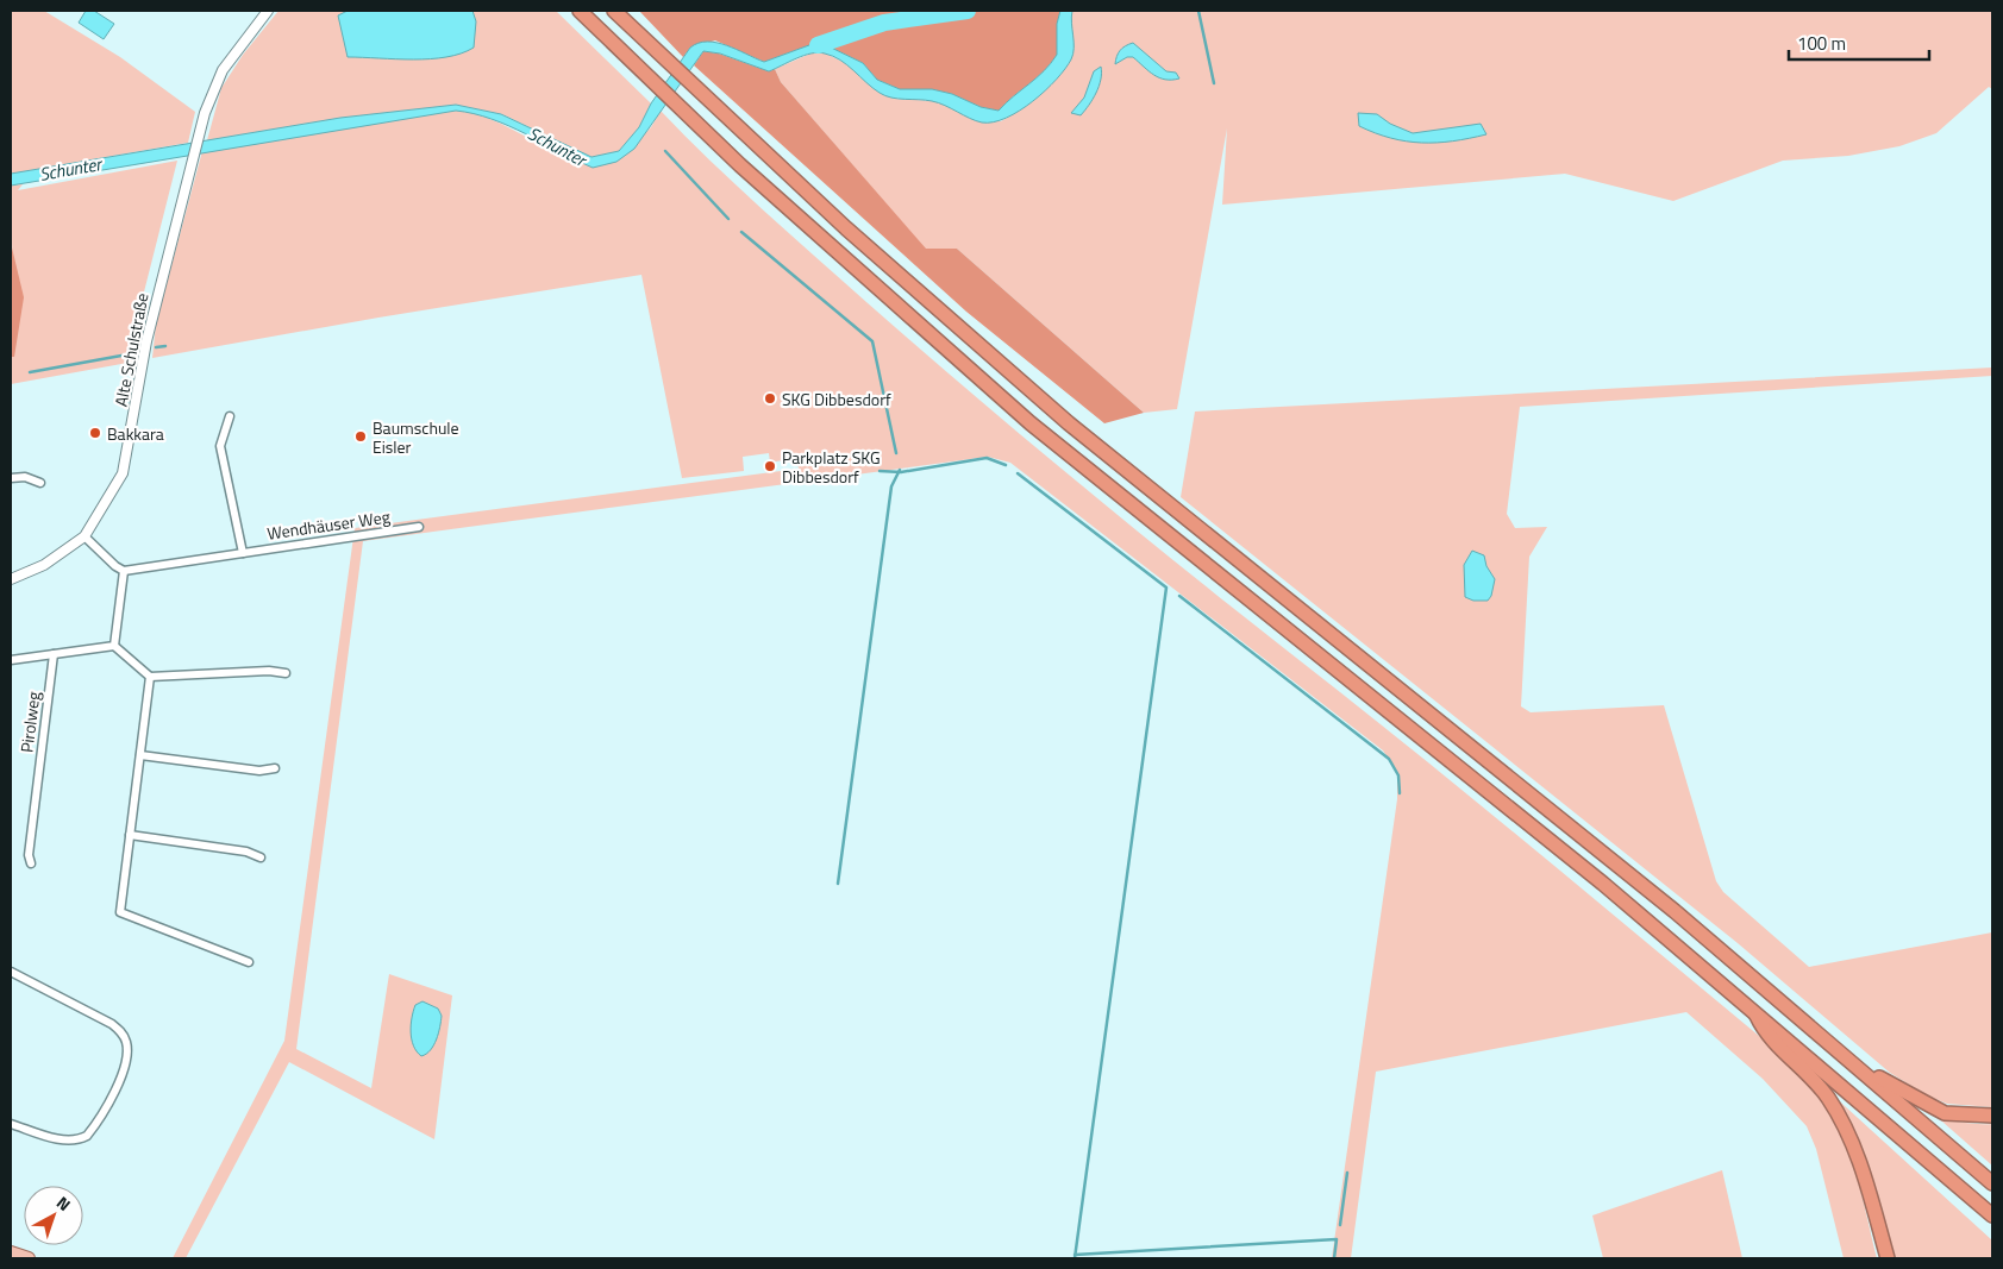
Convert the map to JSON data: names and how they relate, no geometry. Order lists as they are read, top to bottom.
{
  "streets": {
    "street": ["Alte Schulstraße", "Wendhäuser Weg", "Pirolweg"]
  },
  "water": ["Schunter"],
  "places": [
    "SKG Dibbesdorf",
    "Bakkara",
    "Baumschule Eisler",
    "Parkplatz SKG Dibbesdorf"
  ],
  "scale_bar": "100 m",
  "north": "top right"
}
